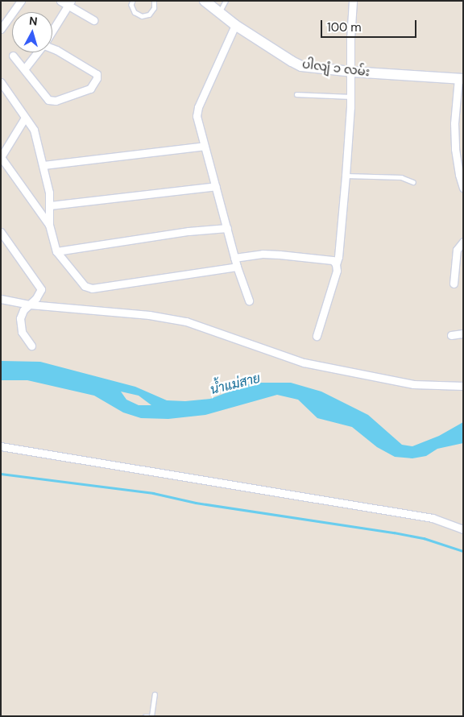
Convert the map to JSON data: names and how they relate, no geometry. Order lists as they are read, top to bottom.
{
  "streets": {
    "street": ["ပါလျံ ၁ လမ်း"]
  },
  "water": ["น้ำแม่สาย"],
  "scale_bar": "100 m",
  "north": "top"
}
